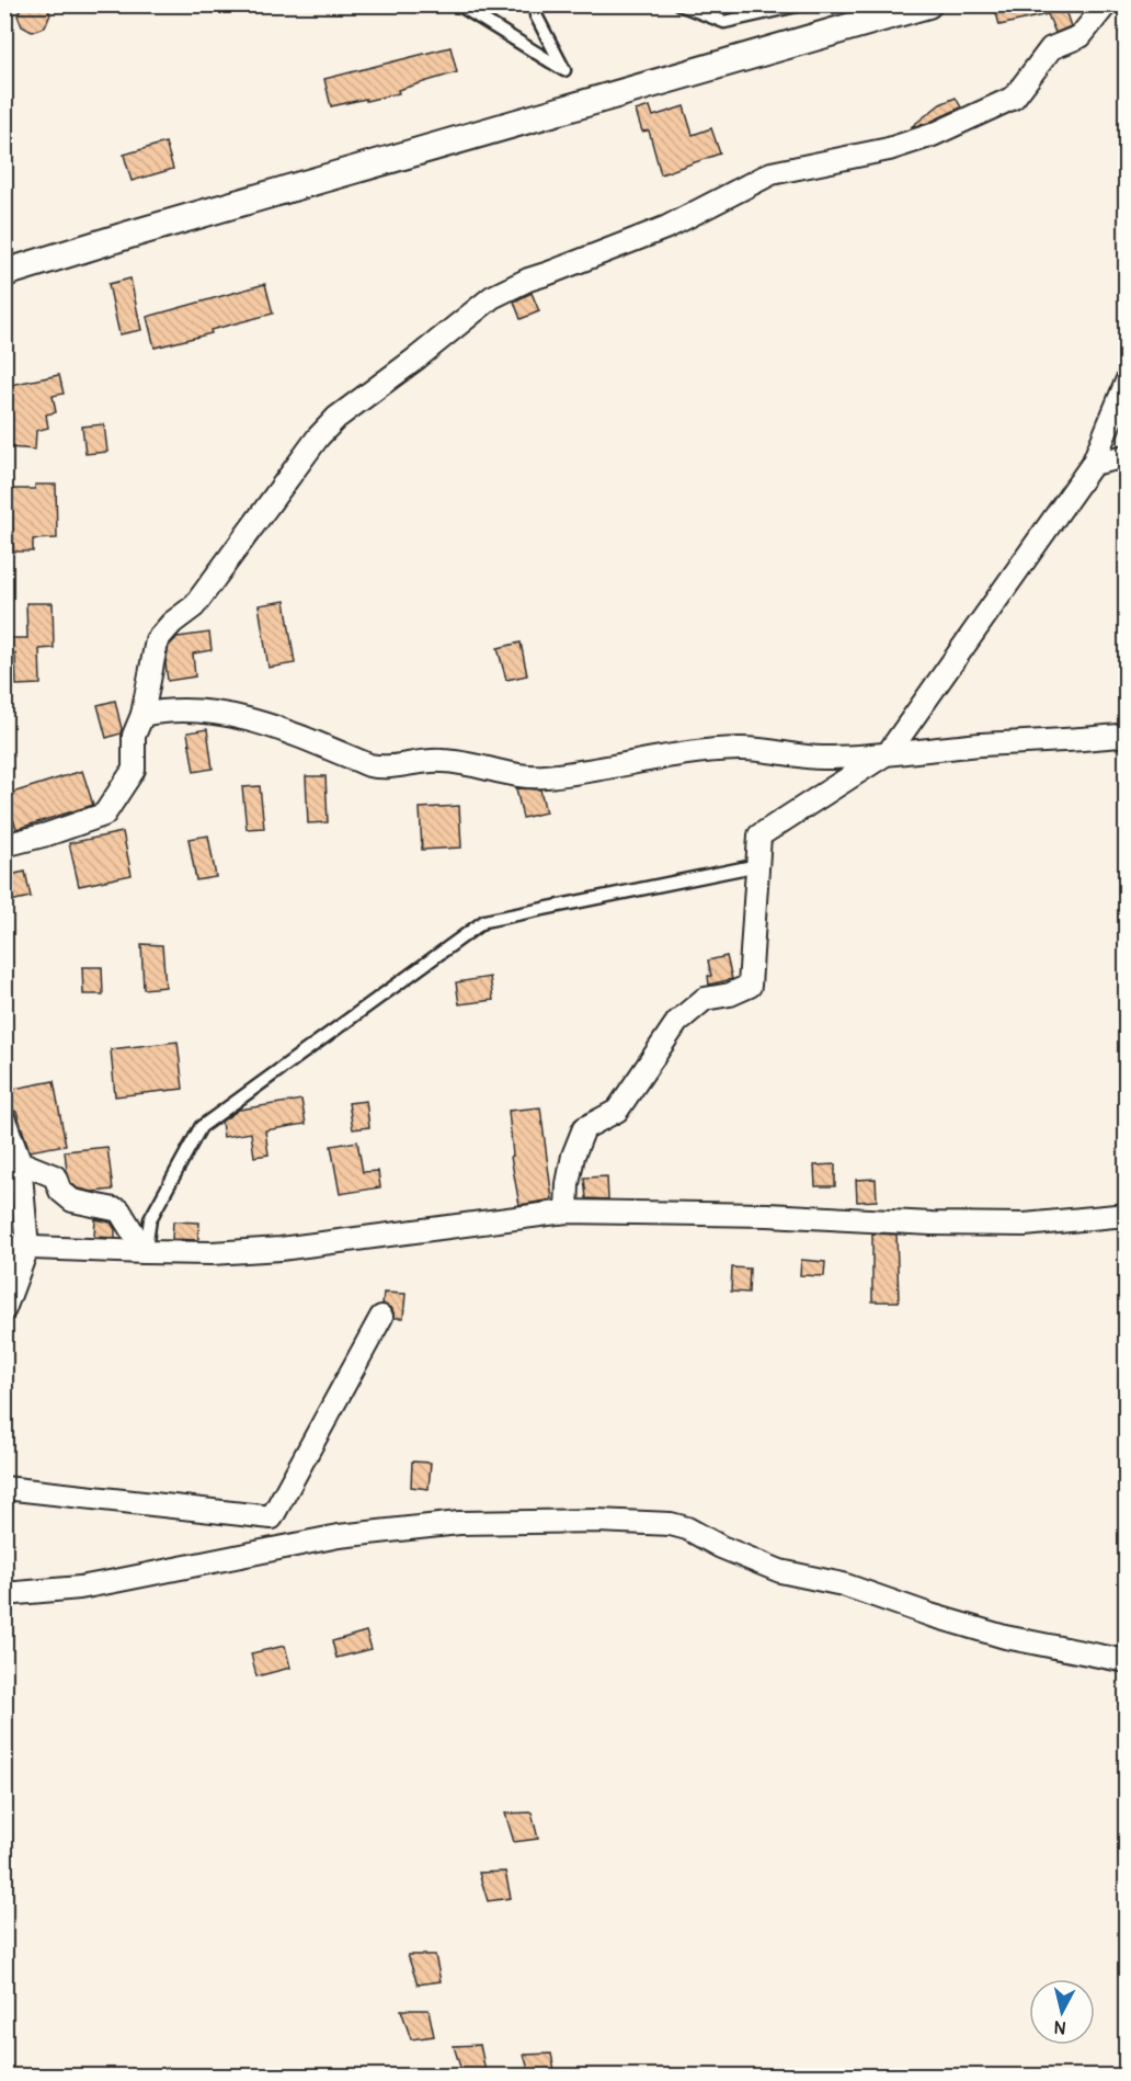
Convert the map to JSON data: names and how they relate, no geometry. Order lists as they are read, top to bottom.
{
  "north": "bottom"
}
